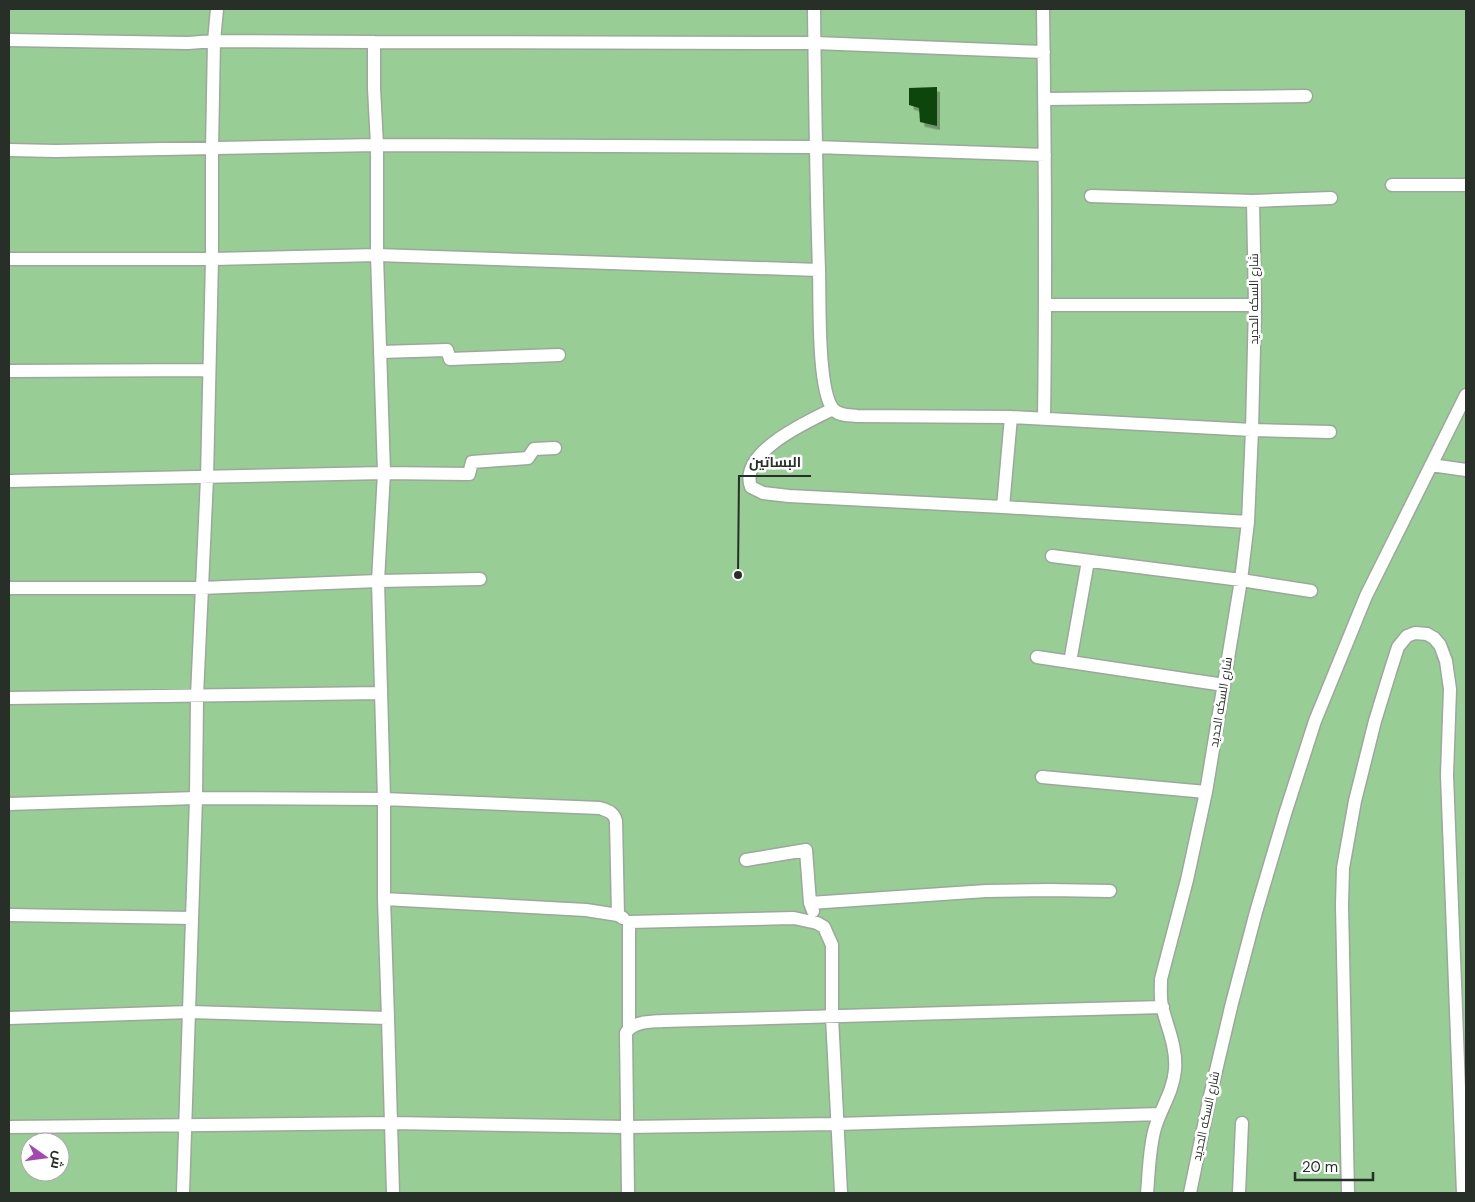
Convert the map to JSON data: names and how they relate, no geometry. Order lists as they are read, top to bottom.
{
  "streets": {
    "lane": ["شارع السكه الحديد"]
  },
  "places": ["البساتين"],
  "scale_bar": "20 m",
  "north": "right"
}
